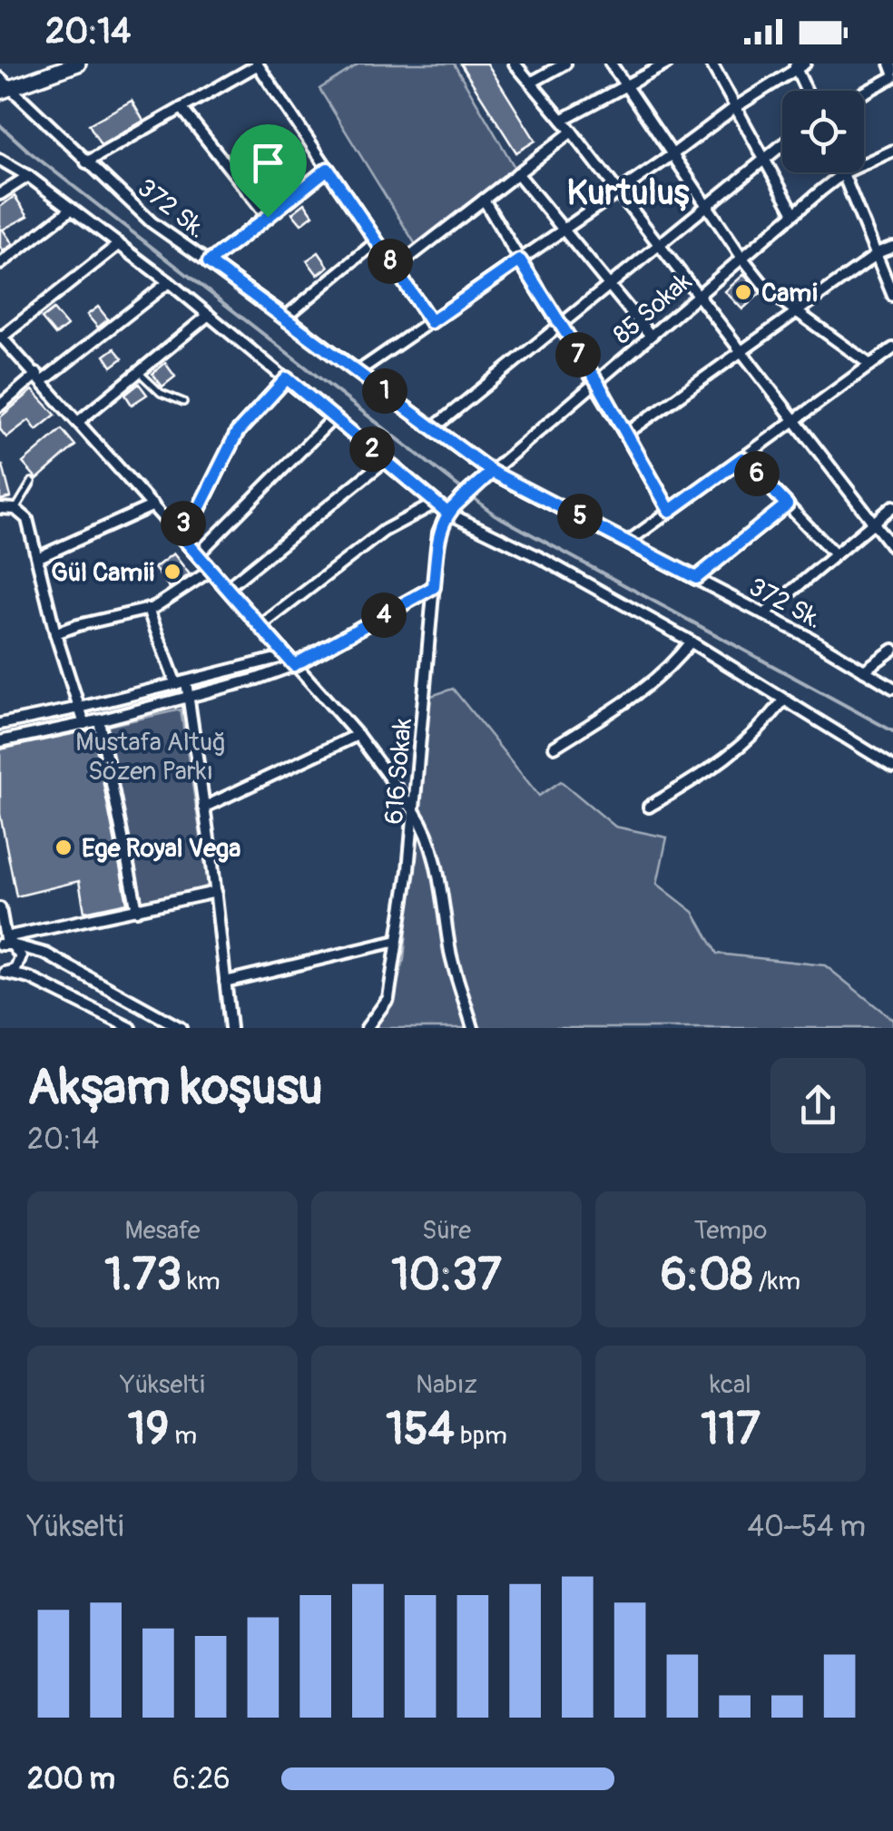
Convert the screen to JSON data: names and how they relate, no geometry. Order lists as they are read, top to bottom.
{
  "streets": {
    "street": ["372 Sk.", "85 Sokak", "616 Sokak"]
  },
  "crossings": [
    ["372 Sk.", "85 Sokak"],
    ["85 Sokak", "616 Sokak"]
  ],
  "districts": ["Kurtuluş"],
  "parks": ["Mustafa Altuğ Sözen Parkı"],
  "places": ["Cami", "Gül Camii", "Ege Royal Vega"],
  "page": {
    "status": "20:14",
    "pins": [
      "8",
      "7",
      "1",
      "2",
      "6",
      "5",
      "3",
      "4"
    ],
    "heading": ["Akşam koşusu", "20:14"],
    "stats": [
      ["Mesafe", "1.73 km"],
      ["Süre", "10:37"],
      ["Tempo", "6:08 /km"],
      ["Yükselti", "19 m"],
      ["Nabız", "154 bpm"],
      ["kcal", "117"]
    ],
    "chart": ["Yükselti", "40–54 m"],
    "list": [
      {
        "name": "200 m",
        "note": "6:26"
      }
    ]
  }
}
